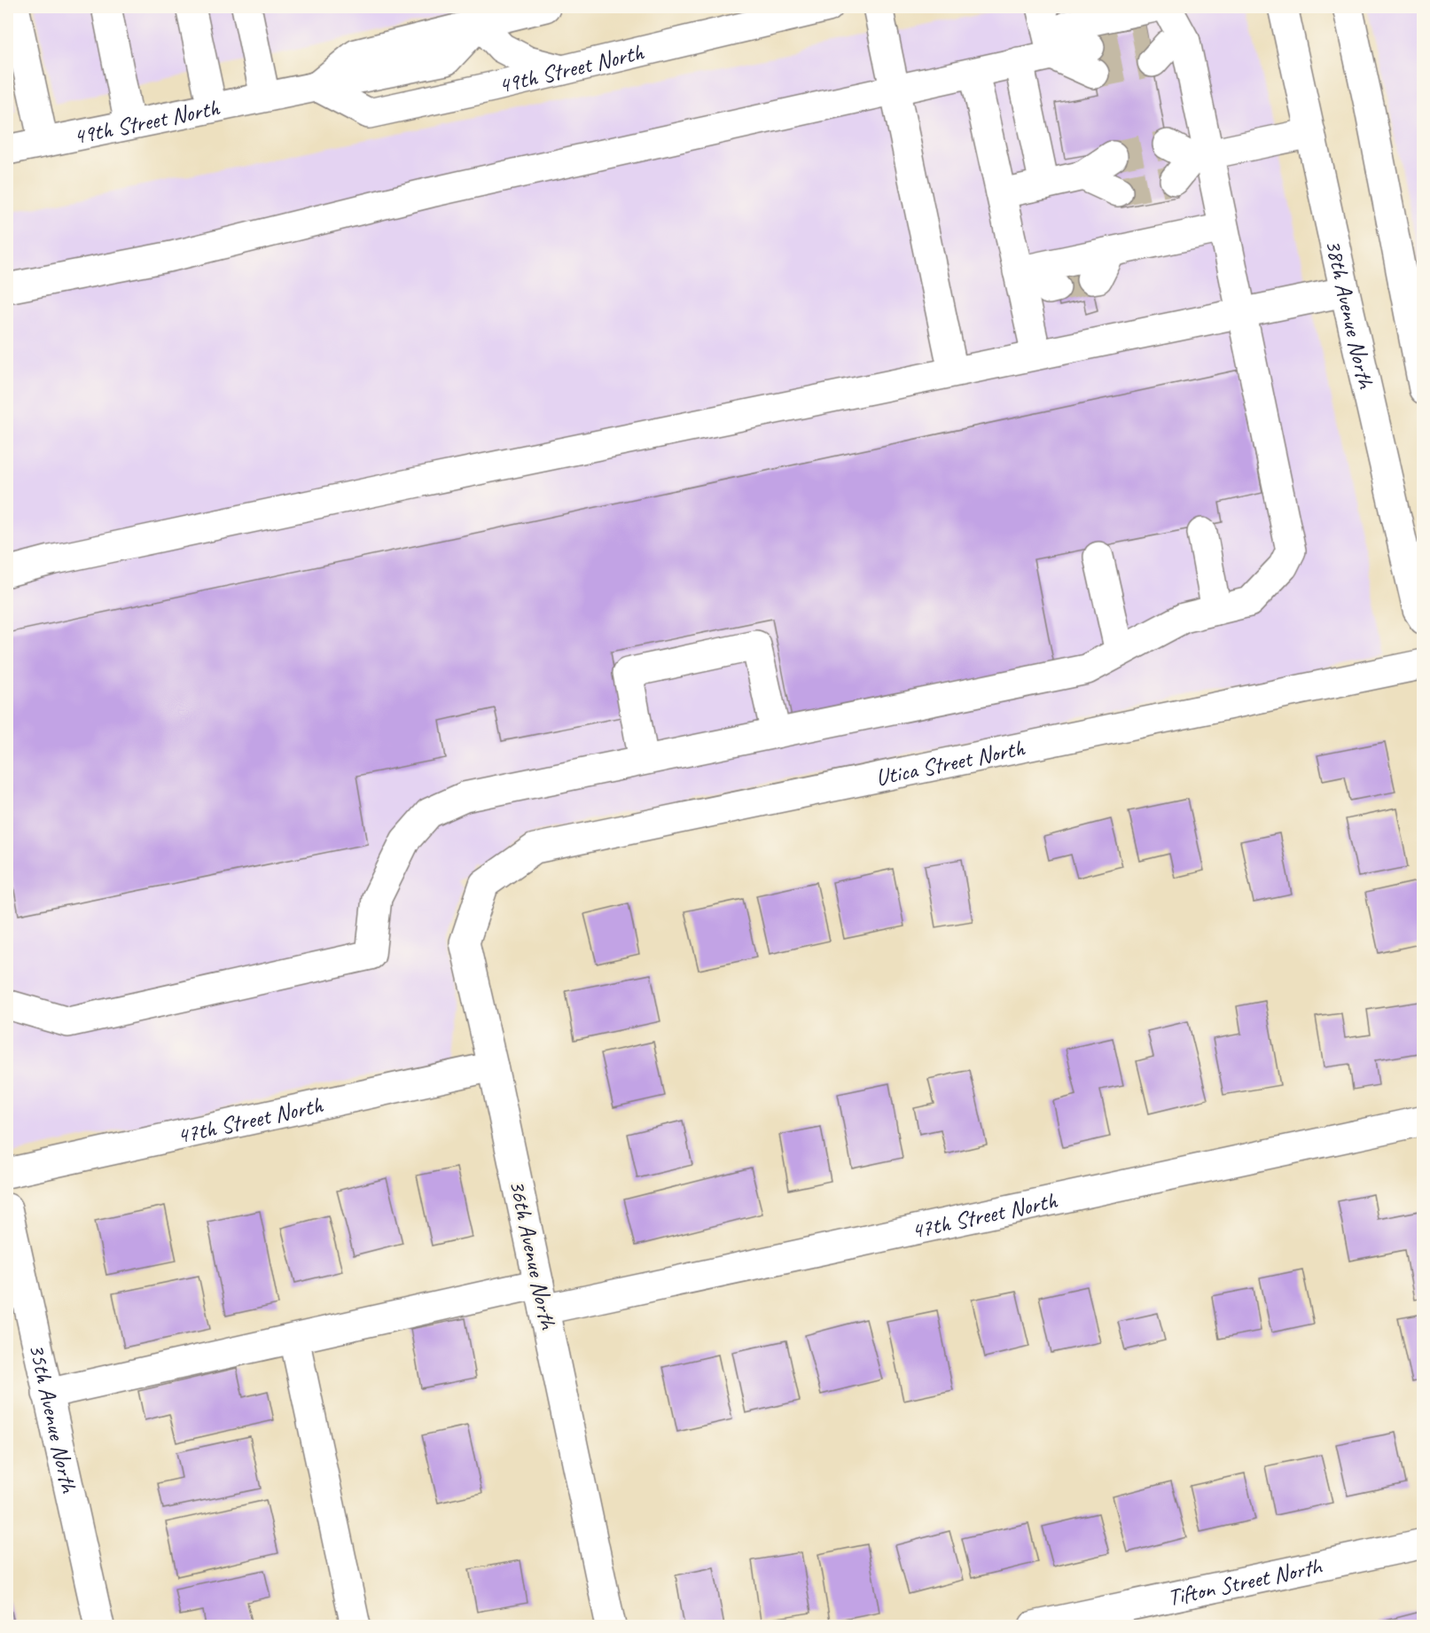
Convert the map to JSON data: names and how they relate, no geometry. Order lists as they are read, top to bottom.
{
  "streets": {
    "street": [
      "49th Street North",
      "38th Avenue North",
      "Utica Street North",
      "47th Street North",
      "36th Avenue North",
      "35th Avenue North",
      "Tifton Street North"
    ]
  },
  "crossings": [
    ["Utica Street North", "36th Avenue North"],
    ["47th Street North", "36th Avenue North"],
    ["47th Street North", "35th Avenue North"]
  ]
}
